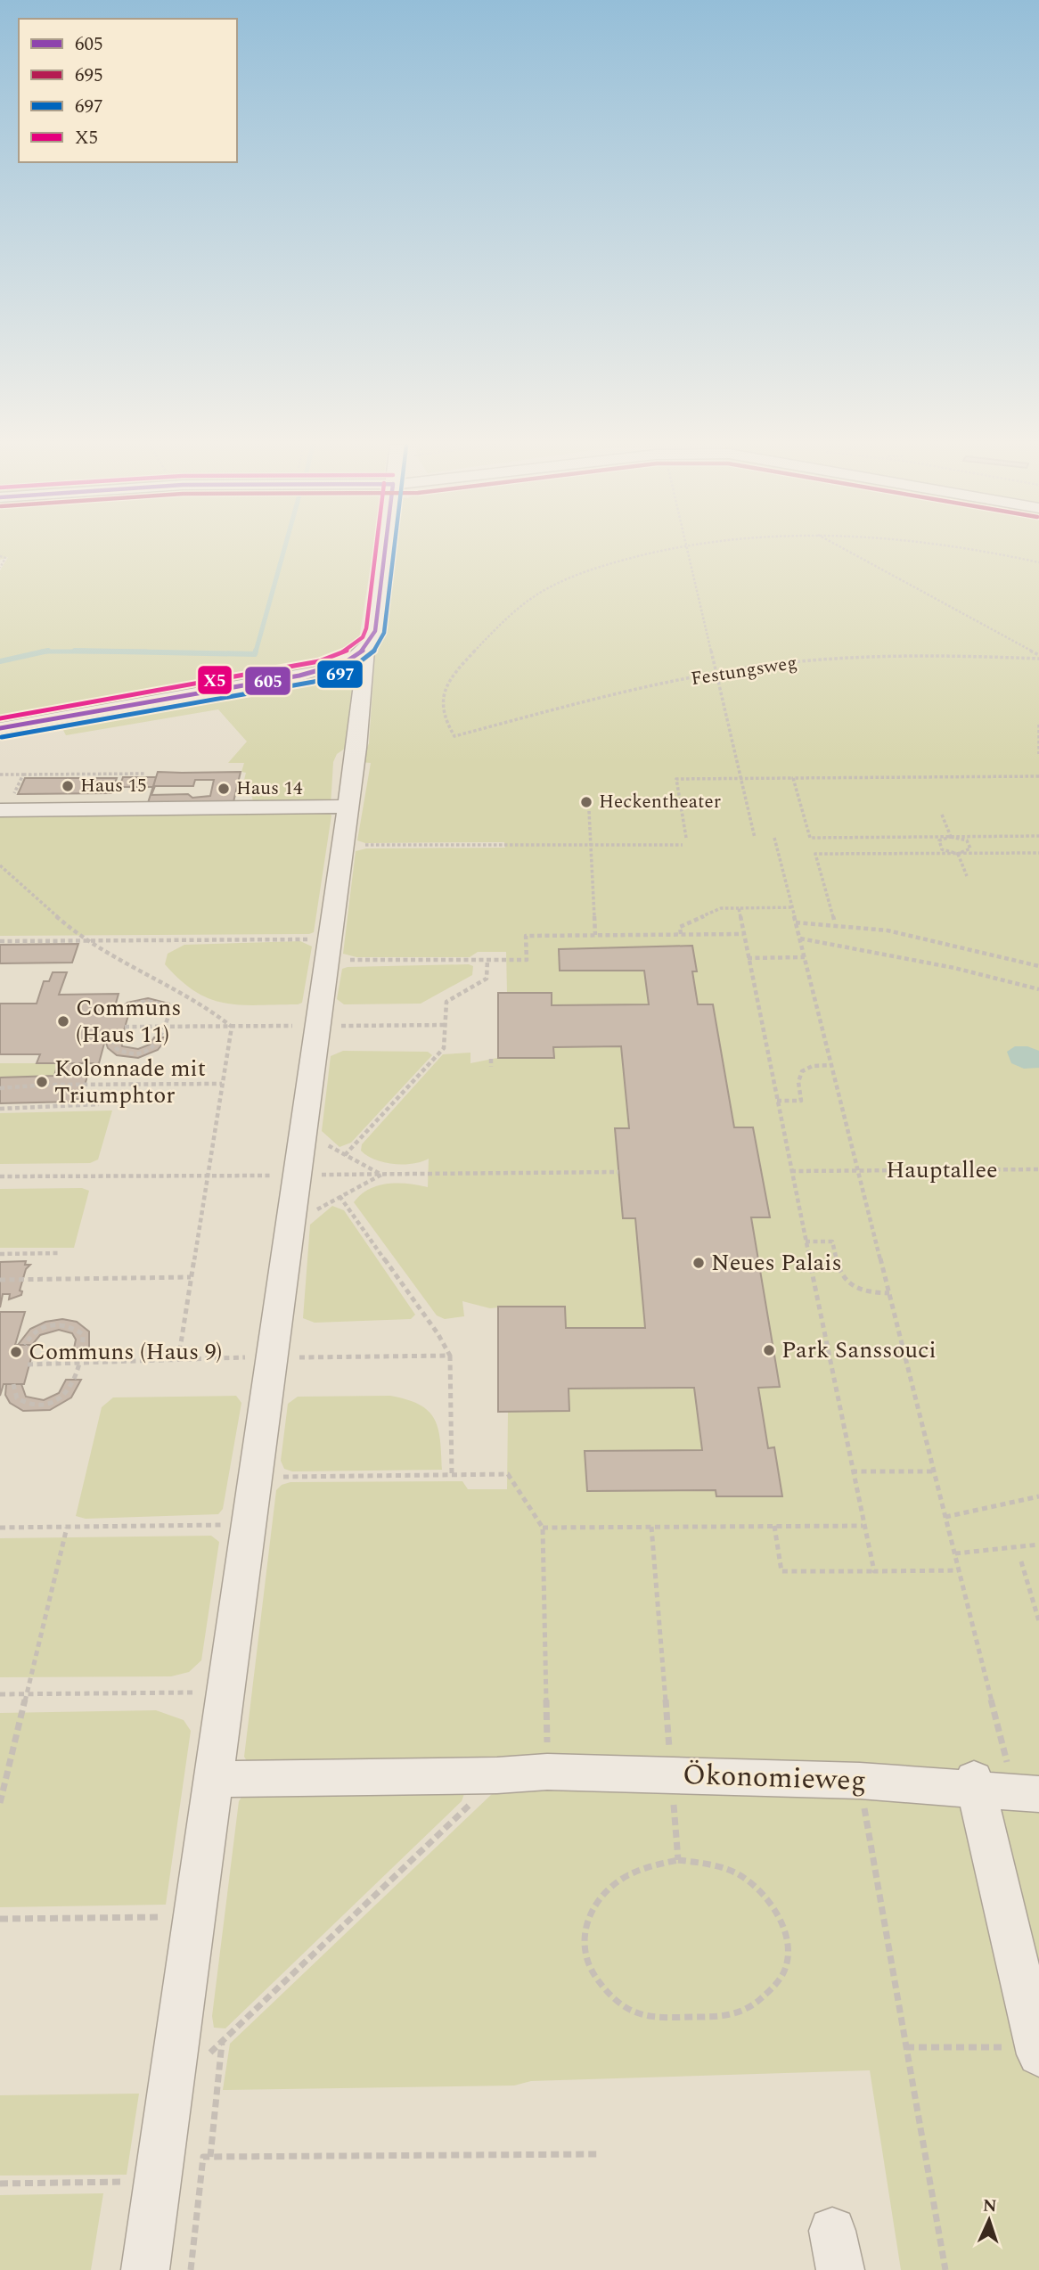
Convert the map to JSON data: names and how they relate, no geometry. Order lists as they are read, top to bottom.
{
  "streets": {
    "street": ["Ökonomieweg"],
    "path": ["Festungsweg", "Hauptallee"]
  },
  "places": [
    "Haus 15",
    "Haus 14",
    "Heckentheater",
    "Communs (Haus 11)",
    "Kolonnade mit Triumphtor",
    "Neues Palais",
    "Park Sanssouci",
    "Communs (Haus 9)"
  ],
  "lines": ["transit line 605", "transit line 697", "transit line X5"],
  "legend": [
    "605",
    "695",
    "697",
    "X5"
  ],
  "north": "top"
}
